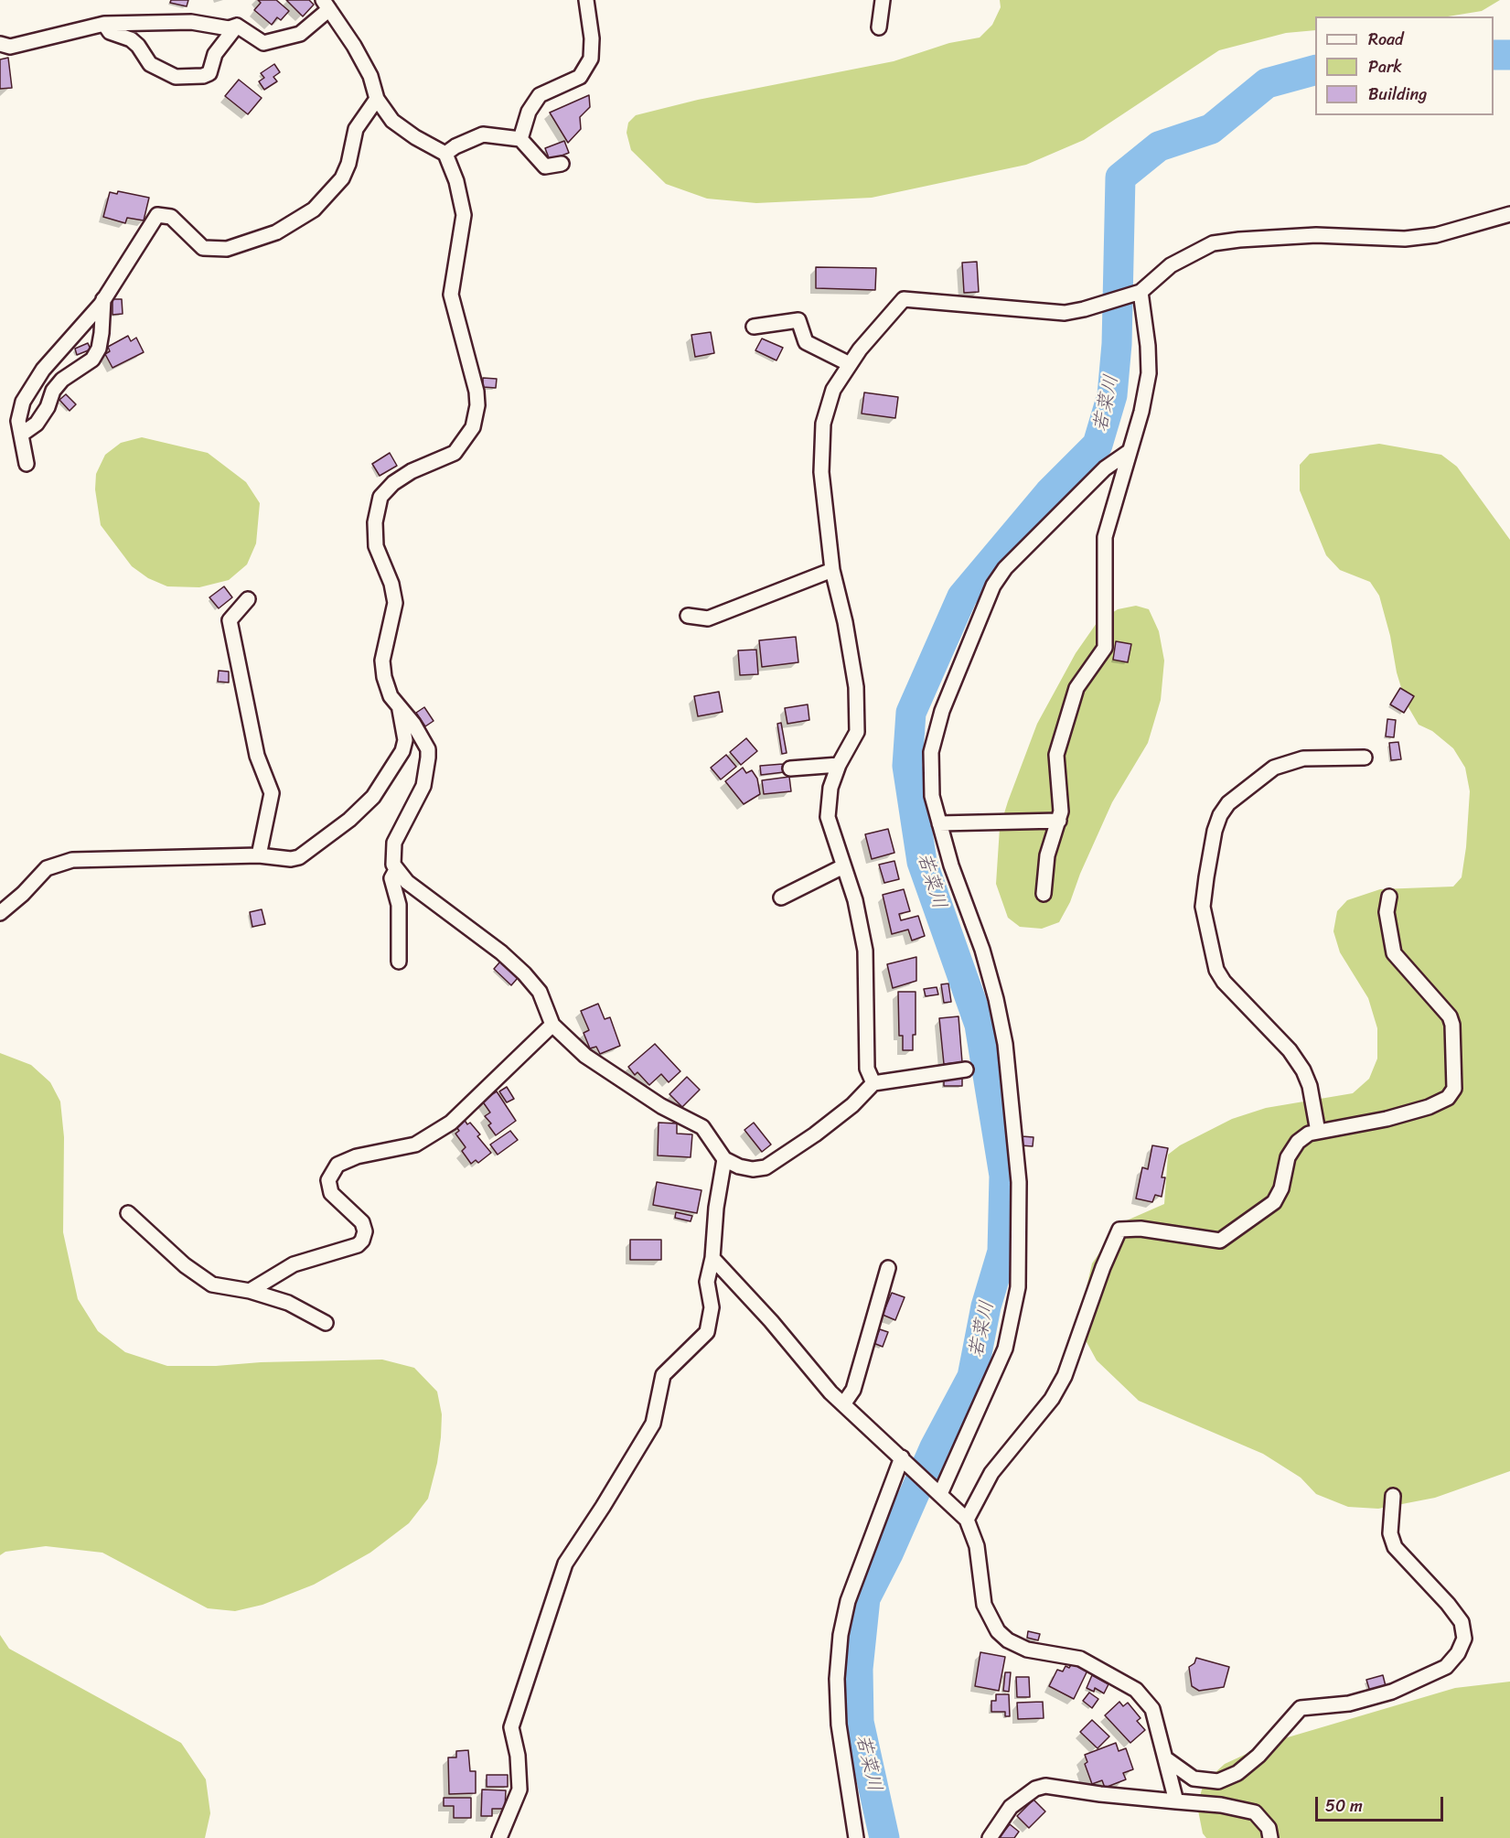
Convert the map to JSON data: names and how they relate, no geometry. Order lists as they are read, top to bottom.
{
  "water": ["若菜川"],
  "legend": ["Road", "Park", "Building"],
  "scale_bar": "50 m"
}
